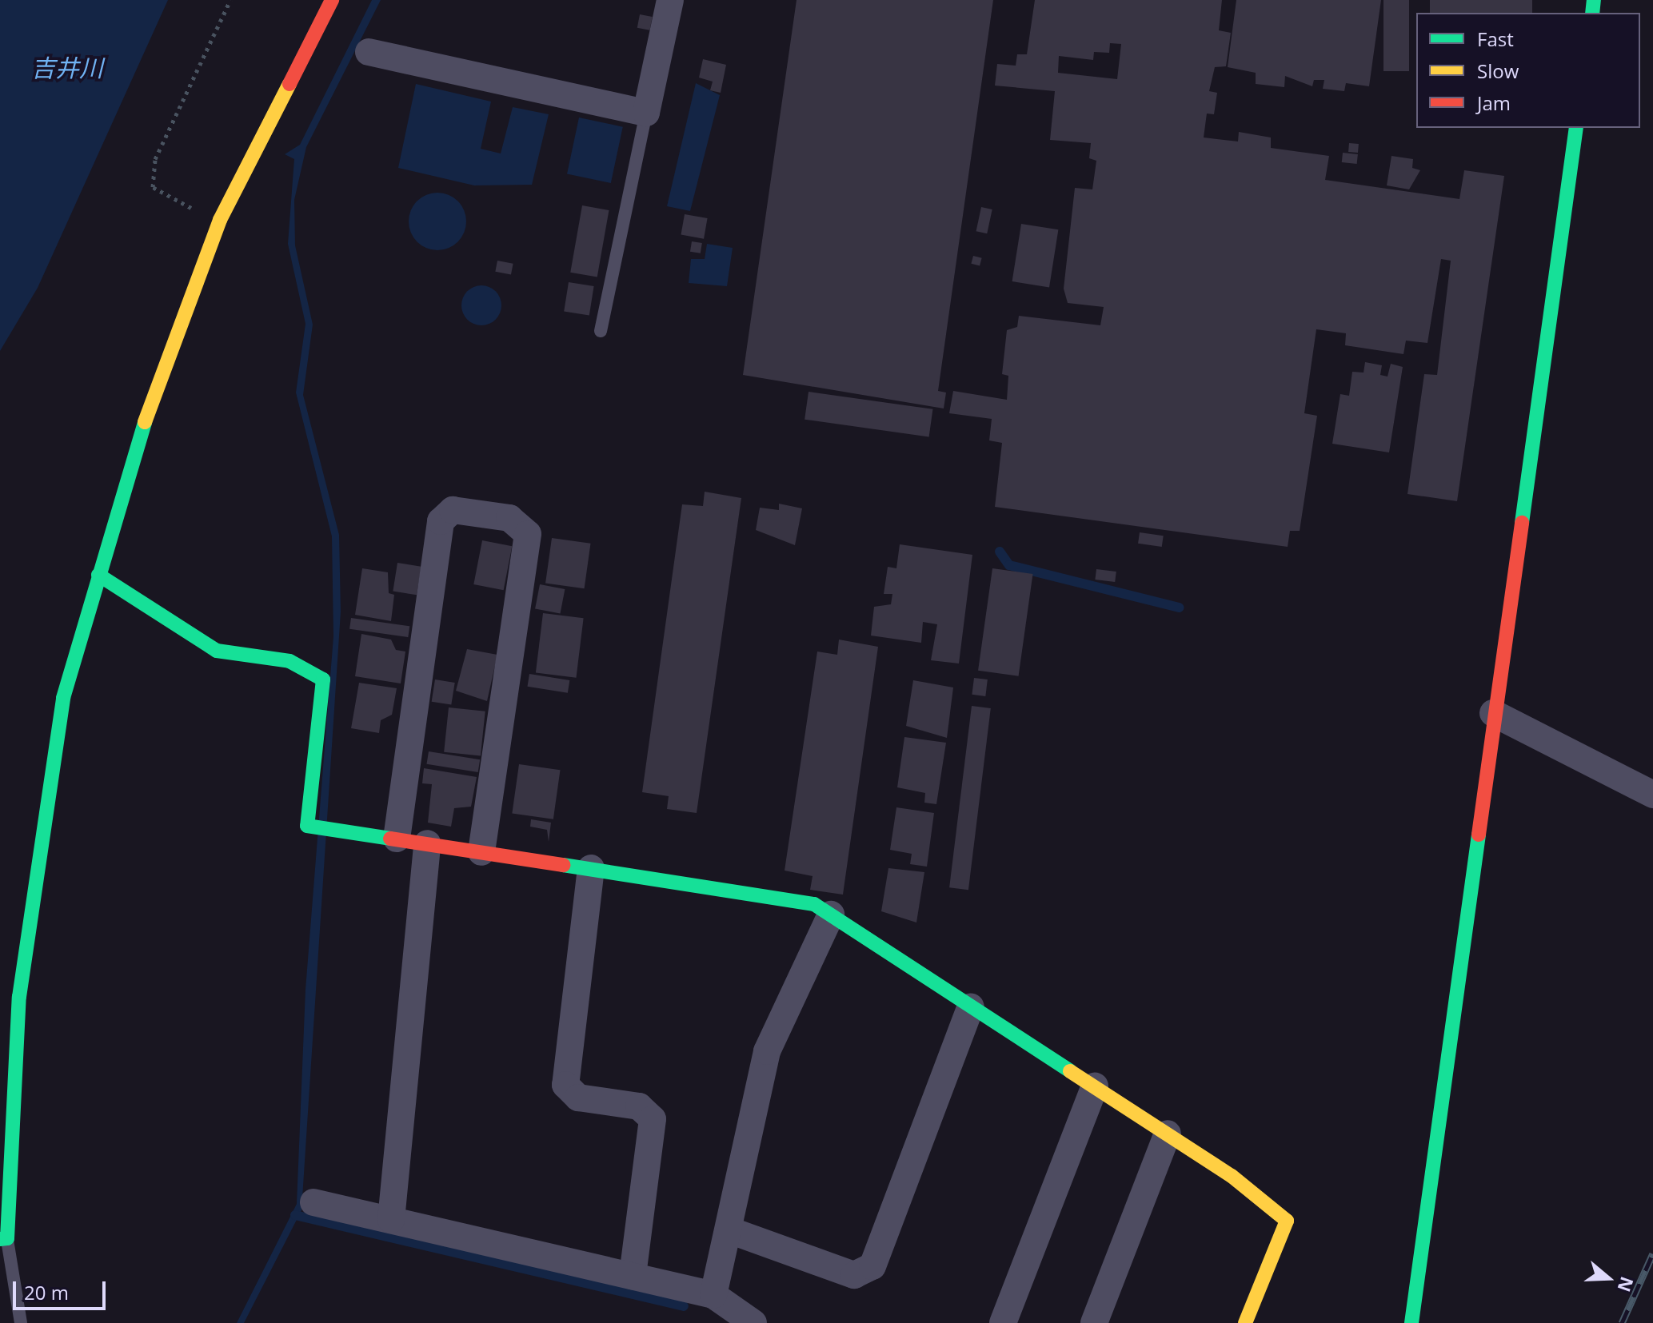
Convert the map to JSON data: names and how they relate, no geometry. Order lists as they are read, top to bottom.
{
  "water": ["吉井川"],
  "legend": ["Fast", "Slow", "Jam"],
  "scale_bar": "20 m",
  "north": "right"
}
